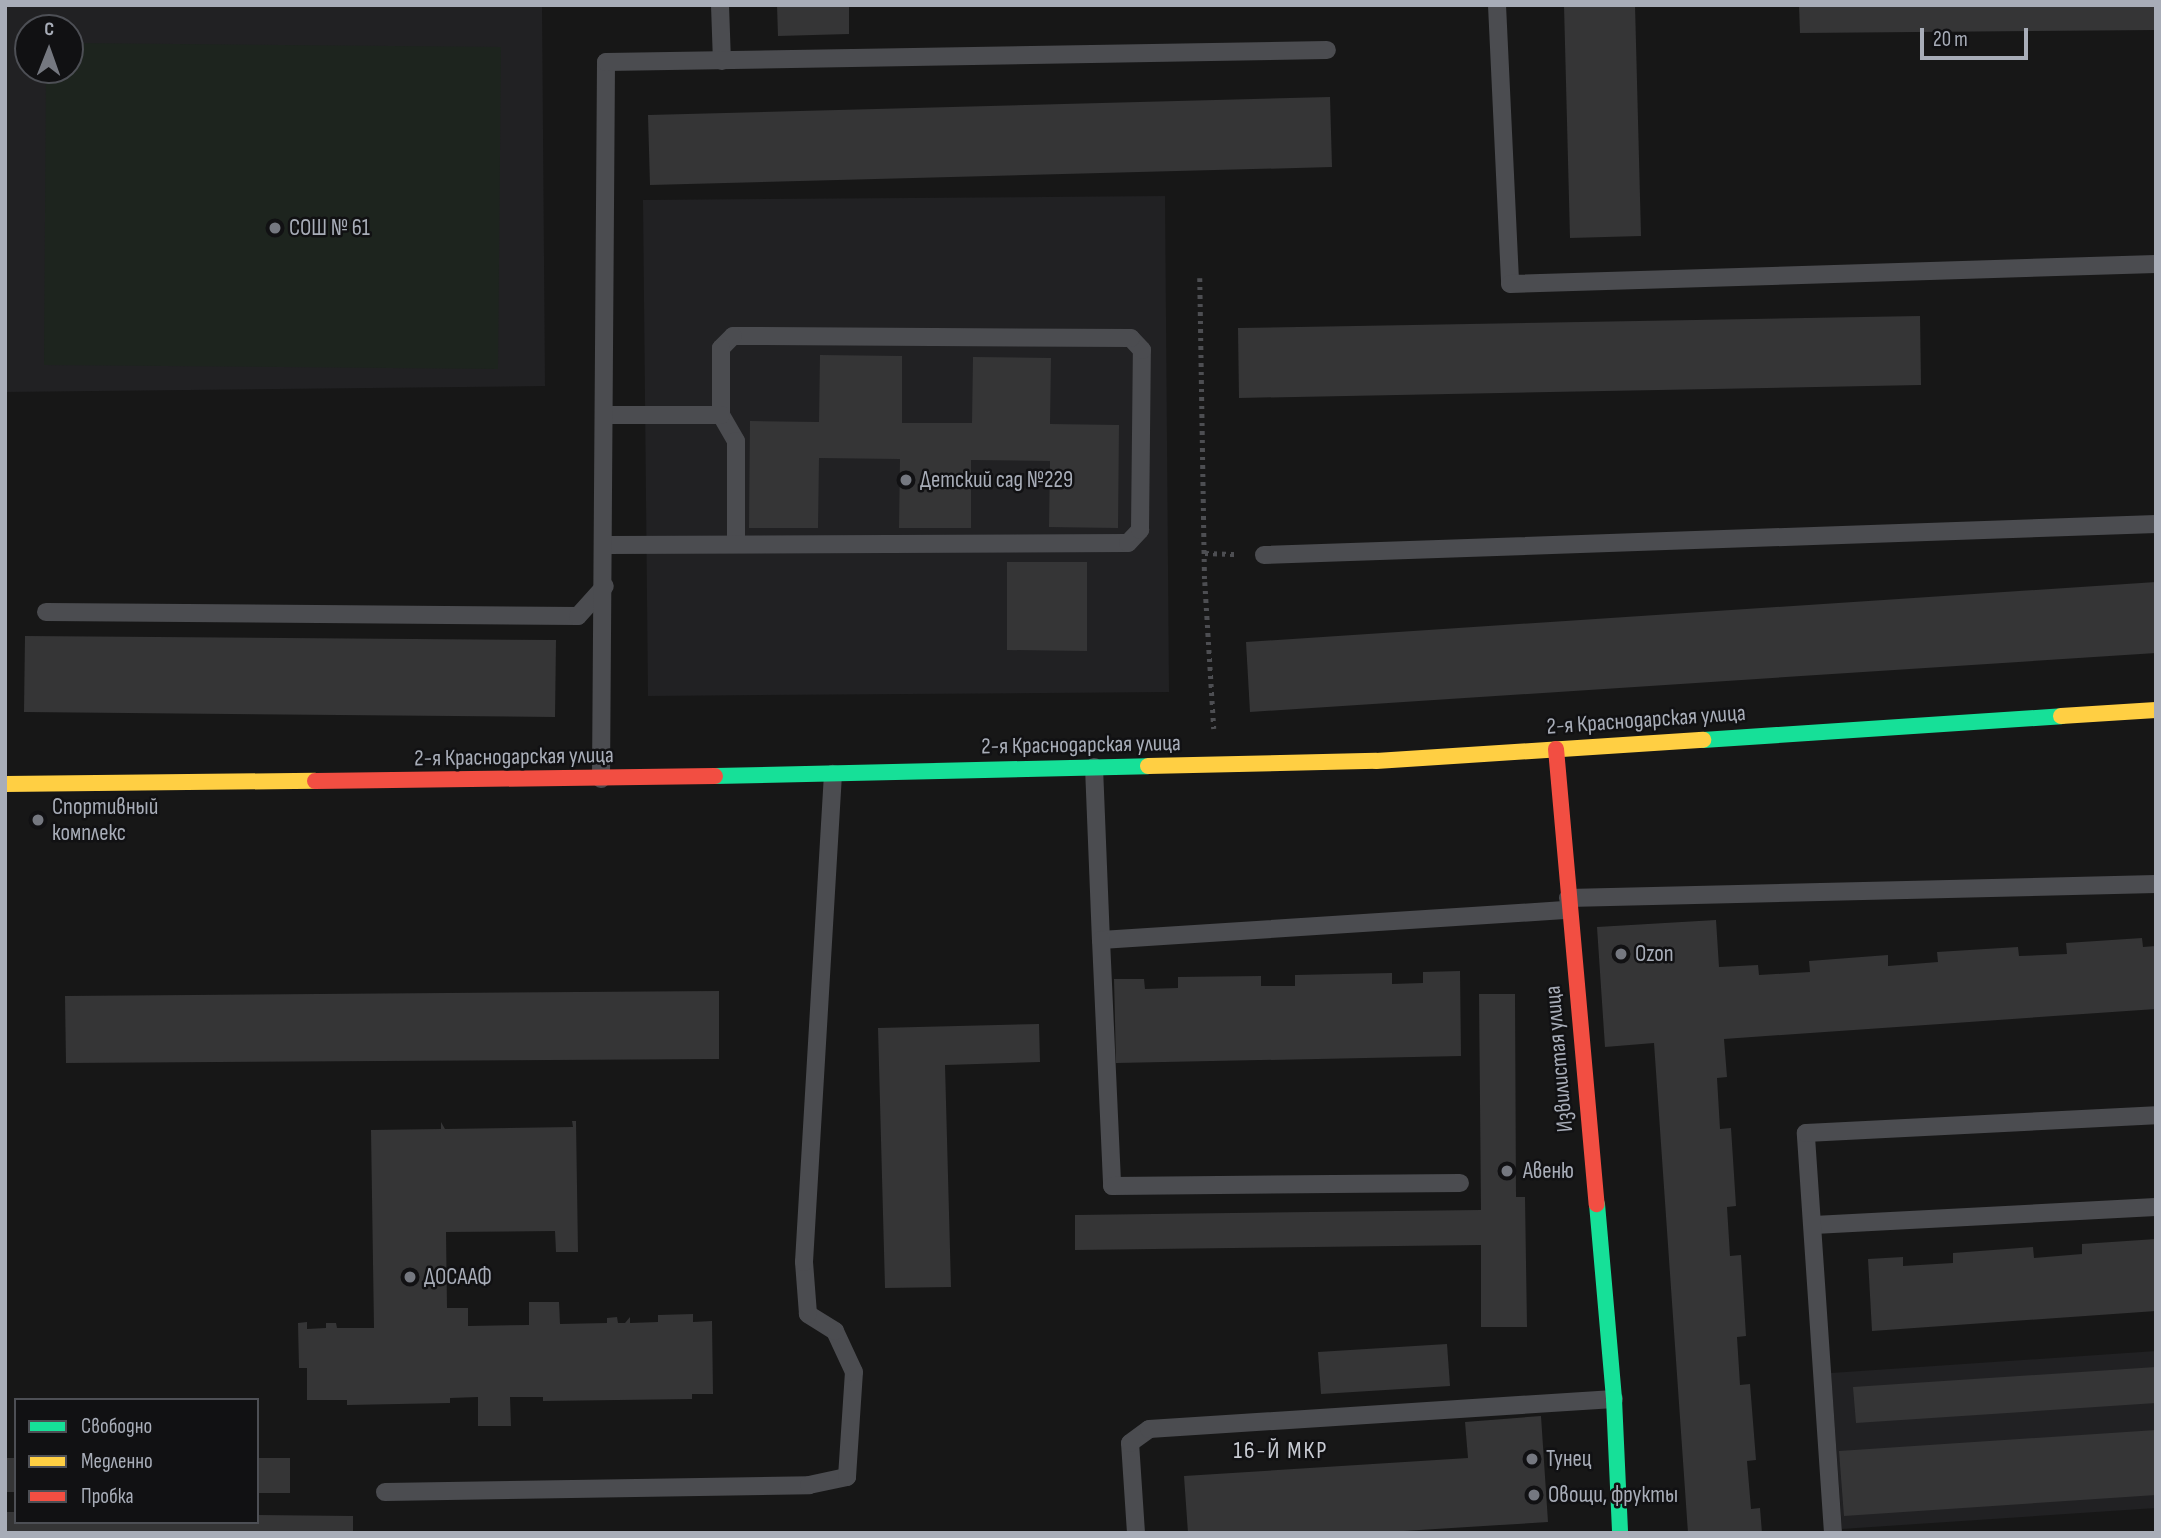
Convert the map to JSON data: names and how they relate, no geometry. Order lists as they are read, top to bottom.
{
  "streets": {
    "street": ["2-я Краснодарская улица", "Извилистая улица"]
  },
  "crossings": [
    ["2-я Краснодарская улица", "Извилистая улица"]
  ],
  "districts": ["16-Й МКР"],
  "places": [
    "СОШ № 61",
    "Детский сад №229",
    "Спортивный комплекс",
    "Ozon",
    "Авеню",
    "ДОСААФ",
    "Тунец",
    "Овощи, фрукты"
  ],
  "legend": ["Свободно", "Медленно", "Пробка"],
  "scale_bar": "20 m",
  "north": "top"
}
